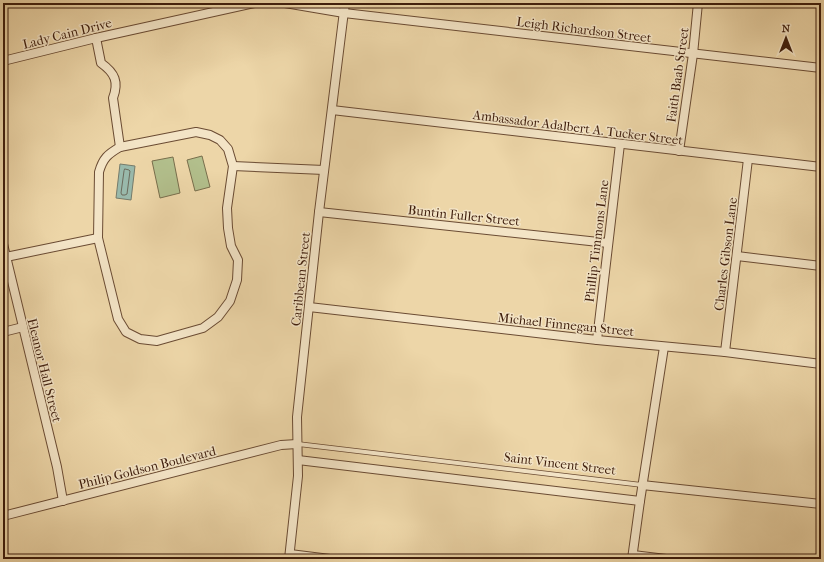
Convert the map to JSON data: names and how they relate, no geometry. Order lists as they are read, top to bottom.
{
  "streets": {
    "street": [
      "Leigh Richardson Street",
      "Lady Cain Drive",
      "Faith Baab Street",
      "Ambassador Adalbert A. Tucker Street",
      "Buntin Fuller Street",
      "Phillip Timmons Lane",
      "Charles Gibson Lane",
      "Caribbean Street",
      "Michael Finnegan Street",
      "Eleanor Hall Street",
      "Saint Vincent Street",
      "Philip Goldson Boulevard"
    ]
  },
  "crossings": [
    ["Leigh Richardson Street", "Faith Baab Street"],
    ["Leigh Richardson Street", "Caribbean Street"],
    ["Faith Baab Street", "Ambassador Adalbert A. Tucker Street"],
    ["Ambassador Adalbert A. Tucker Street", "Phillip Timmons Lane"],
    ["Ambassador Adalbert A. Tucker Street", "Charles Gibson Lane"],
    ["Ambassador Adalbert A. Tucker Street", "Caribbean Street"],
    ["Buntin Fuller Street", "Phillip Timmons Lane"],
    ["Buntin Fuller Street", "Caribbean Street"],
    ["Phillip Timmons Lane", "Michael Finnegan Street"],
    ["Charles Gibson Lane", "Michael Finnegan Street"],
    ["Caribbean Street", "Michael Finnegan Street"],
    ["Caribbean Street", "Saint Vincent Street"],
    ["Caribbean Street", "Philip Goldson Boulevard"],
    ["Eleanor Hall Street", "Philip Goldson Boulevard"],
    ["Saint Vincent Street", "Philip Goldson Boulevard"]
  ],
  "north": "top"
}
